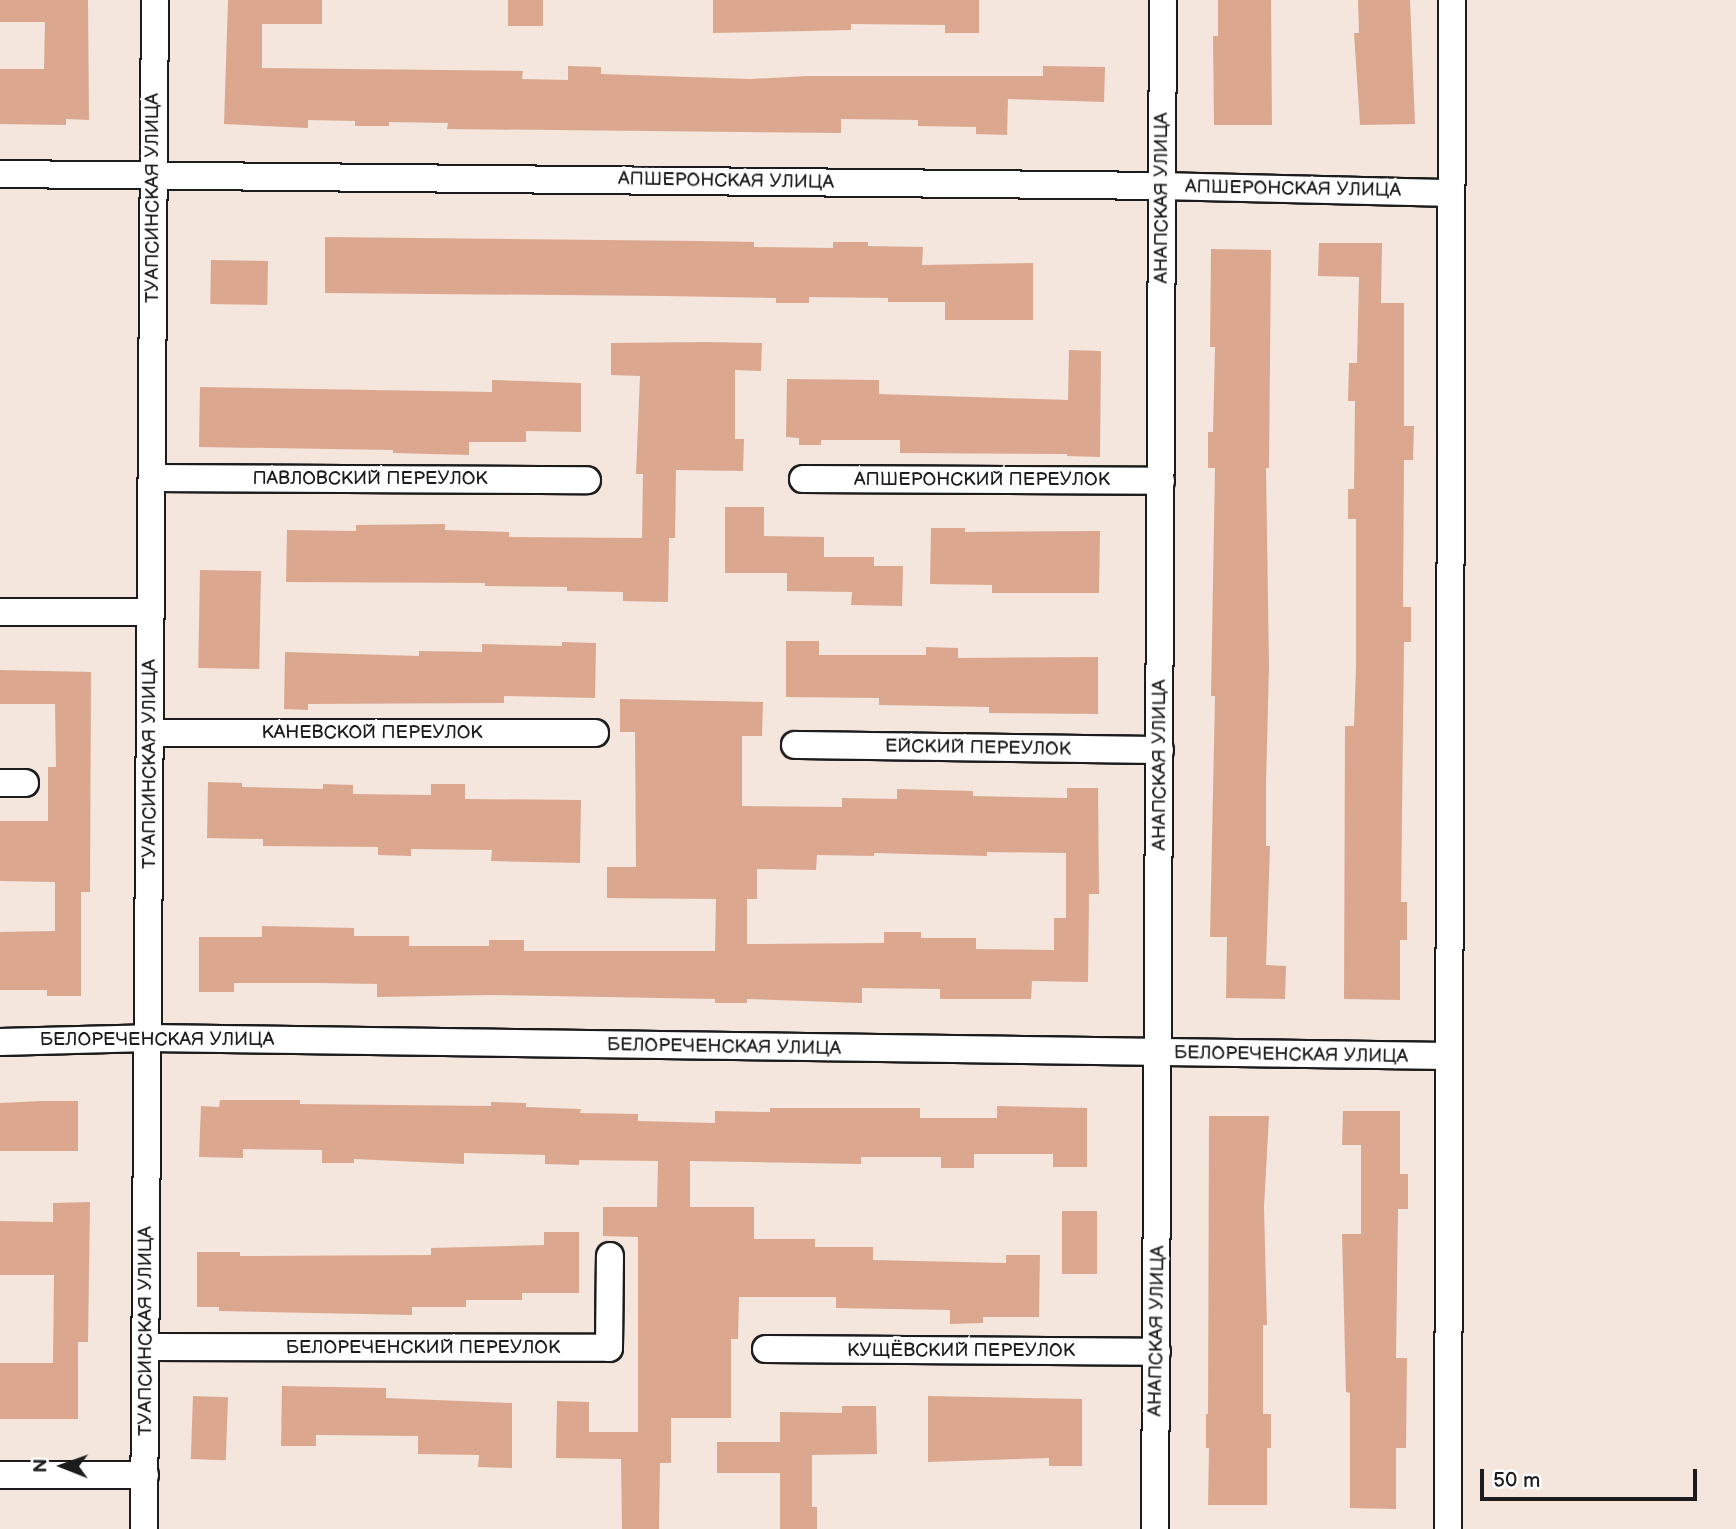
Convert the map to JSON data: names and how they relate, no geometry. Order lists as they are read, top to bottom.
{
  "streets": {
    "street": [
      "АПШЕРОНСКАЯ УЛИЦА",
      "ТУАПСИНСКАЯ УЛИЦА",
      "АНАПСКАЯ УЛИЦА",
      "ПАВЛОВСКИЙ ПЕРЕУЛОК",
      "АПШЕРОНСКИЙ ПЕРЕУЛОК",
      "КАНЕВСКОЙ ПЕРЕУЛОК",
      "ЕЙСКИЙ ПЕРЕУЛОК",
      "БЕЛОРЕЧЕНСКАЯ УЛИЦА",
      "БЕЛОРЕЧЕНСКИЙ ПЕРЕУЛОК",
      "КУЩЁВСКИЙ ПЕРЕУЛОК"
    ]
  },
  "crossings": [
    ["АПШЕРОНСКАЯ УЛИЦА", "ТУАПСИНСКАЯ УЛИЦА"],
    ["АПШЕРОНСКАЯ УЛИЦА", "АНАПСКАЯ УЛИЦА"],
    ["ТУАПСИНСКАЯ УЛИЦА", "ПАВЛОВСКИЙ ПЕРЕУЛОК"],
    ["ТУАПСИНСКАЯ УЛИЦА", "КАНЕВСКОЙ ПЕРЕУЛОК"],
    ["ТУАПСИНСКАЯ УЛИЦА", "БЕЛОРЕЧЕНСКАЯ УЛИЦА"],
    ["ТУАПСИНСКАЯ УЛИЦА", "БЕЛОРЕЧЕНСКИЙ ПЕРЕУЛОК"],
    ["АНАПСКАЯ УЛИЦА", "АПШЕРОНСКИЙ ПЕРЕУЛОК"],
    ["АНАПСКАЯ УЛИЦА", "ЕЙСКИЙ ПЕРЕУЛОК"],
    ["АНАПСКАЯ УЛИЦА", "БЕЛОРЕЧЕНСКАЯ УЛИЦА"],
    ["АНАПСКАЯ УЛИЦА", "КУЩЁВСКИЙ ПЕРЕУЛОК"]
  ],
  "scale_bar": "50 m",
  "north": "left"
}
